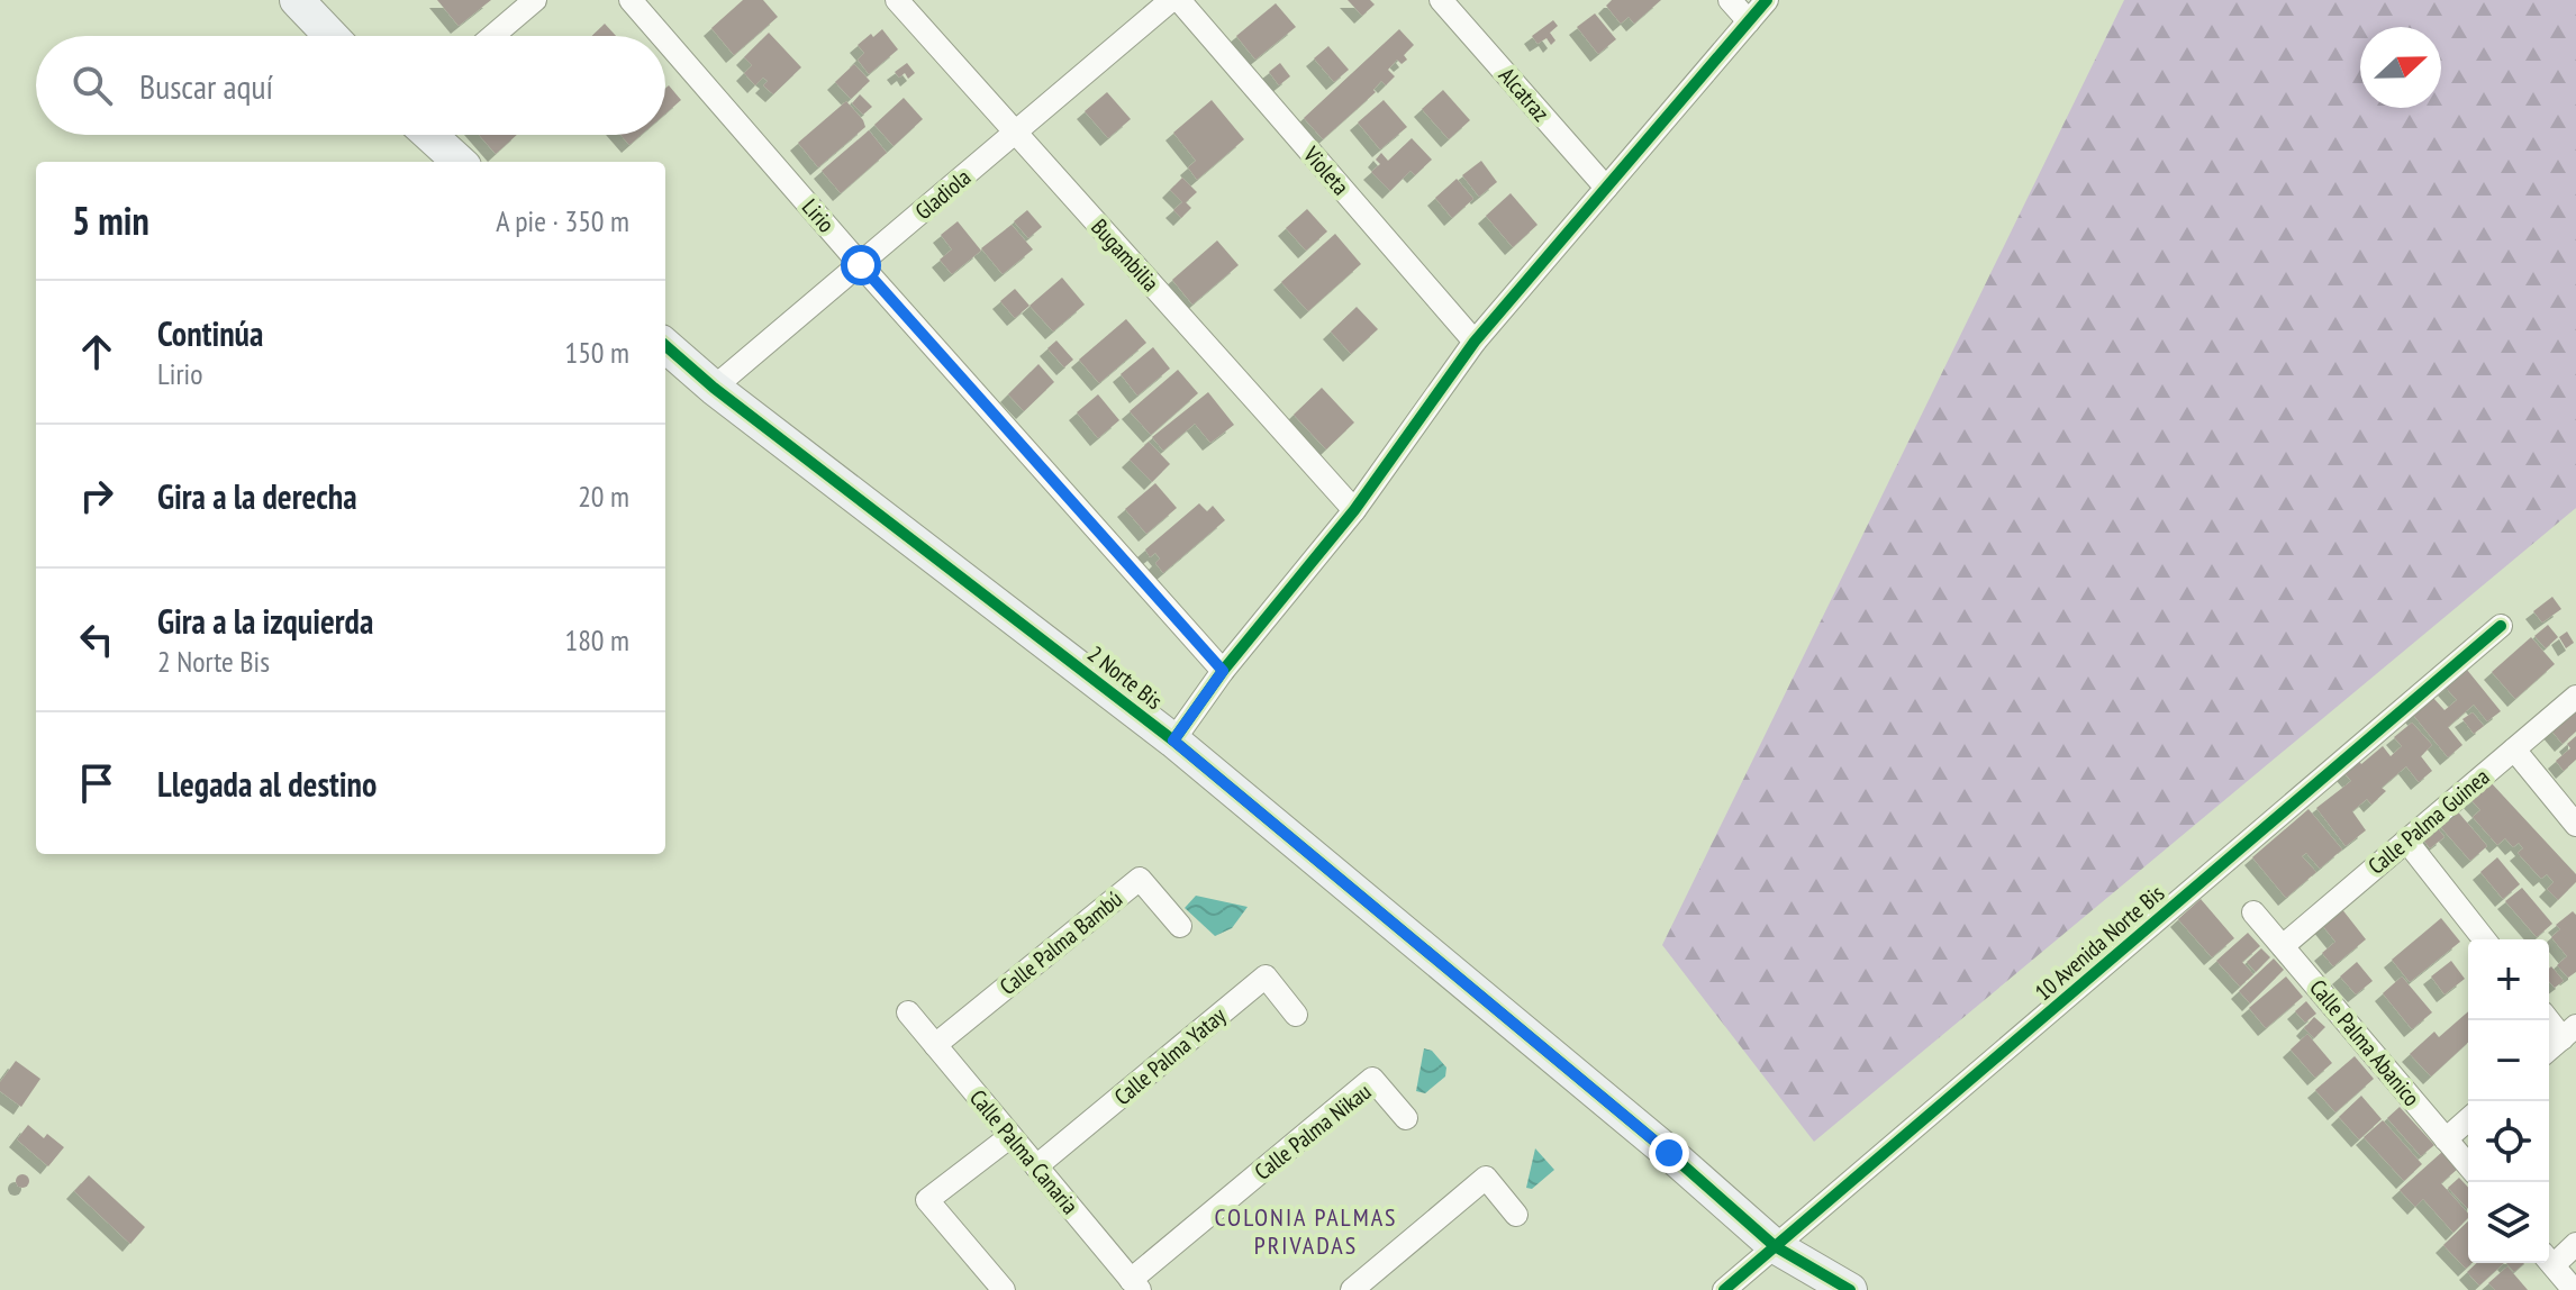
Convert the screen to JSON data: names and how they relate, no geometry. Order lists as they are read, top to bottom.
{
  "streets": {
    "street": [
      "Alcatraz",
      "Violeta",
      "Gladiola",
      "Lirio",
      "Bugambilia",
      "2 Norte Bis",
      "Calle Palma Guinea",
      "Calle Palma Bambú",
      "10 Avenida Norte Bis",
      "Calle Palma Abanico",
      "Calle Palma Yatay",
      "Calle Palma Nikau",
      "Calle Palma Canaria"
    ]
  },
  "crossings": [
    ["Gladiola", "Lirio"],
    ["Gladiola", "Bugambilia"],
    ["Gladiola", "2 Norte Bis"],
    ["2 Norte Bis", "10 Avenida Norte Bis"],
    ["Calle Palma Guinea", "Calle Palma Abanico"],
    ["Calle Palma Bambú", "Calle Palma Canaria"],
    ["Calle Palma Yatay", "Calle Palma Canaria"],
    ["Calle Palma Nikau", "Calle Palma Canaria"]
  ],
  "districts": ["COLONIA PALMAS PRIVADAS"],
  "north": "right",
  "page": {
    "search": "Buscar aquí",
    "heading": ["5 min", "A pie · 350 m"],
    "list": [
      ["Continúa", "Lirio", "150 m"],
      ["Gira a la derecha", "20 m"],
      ["Gira a la izquierda", "2 Norte Bis", "180 m"],
      "Llegada al destino"
    ],
    "map_buttons": ["+", "−"]
  }
}
